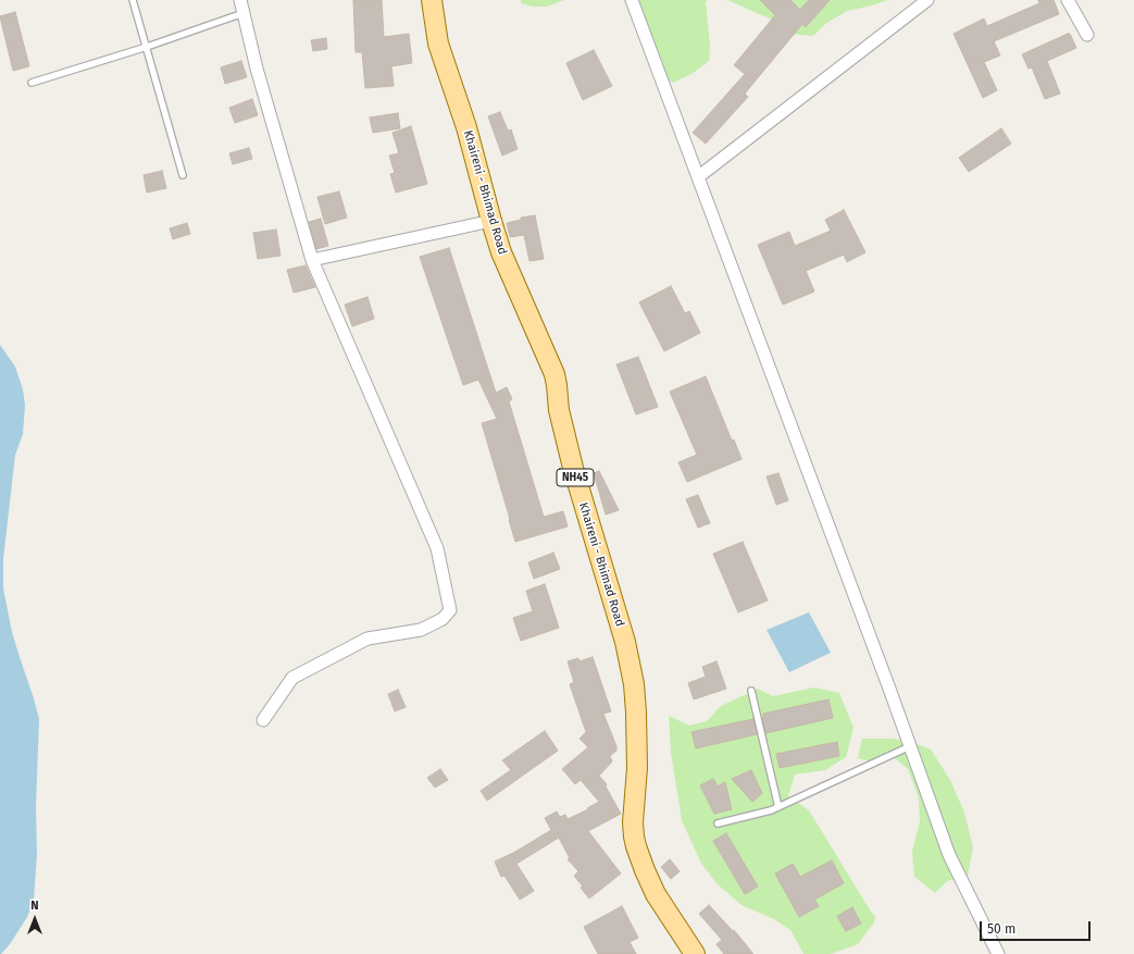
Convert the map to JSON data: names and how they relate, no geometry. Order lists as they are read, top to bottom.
{
  "streets": {
    "main road": ["Khaireni - Bhimad Road", "NH45"]
  },
  "scale_bar": "50 m",
  "north": "top"
}
